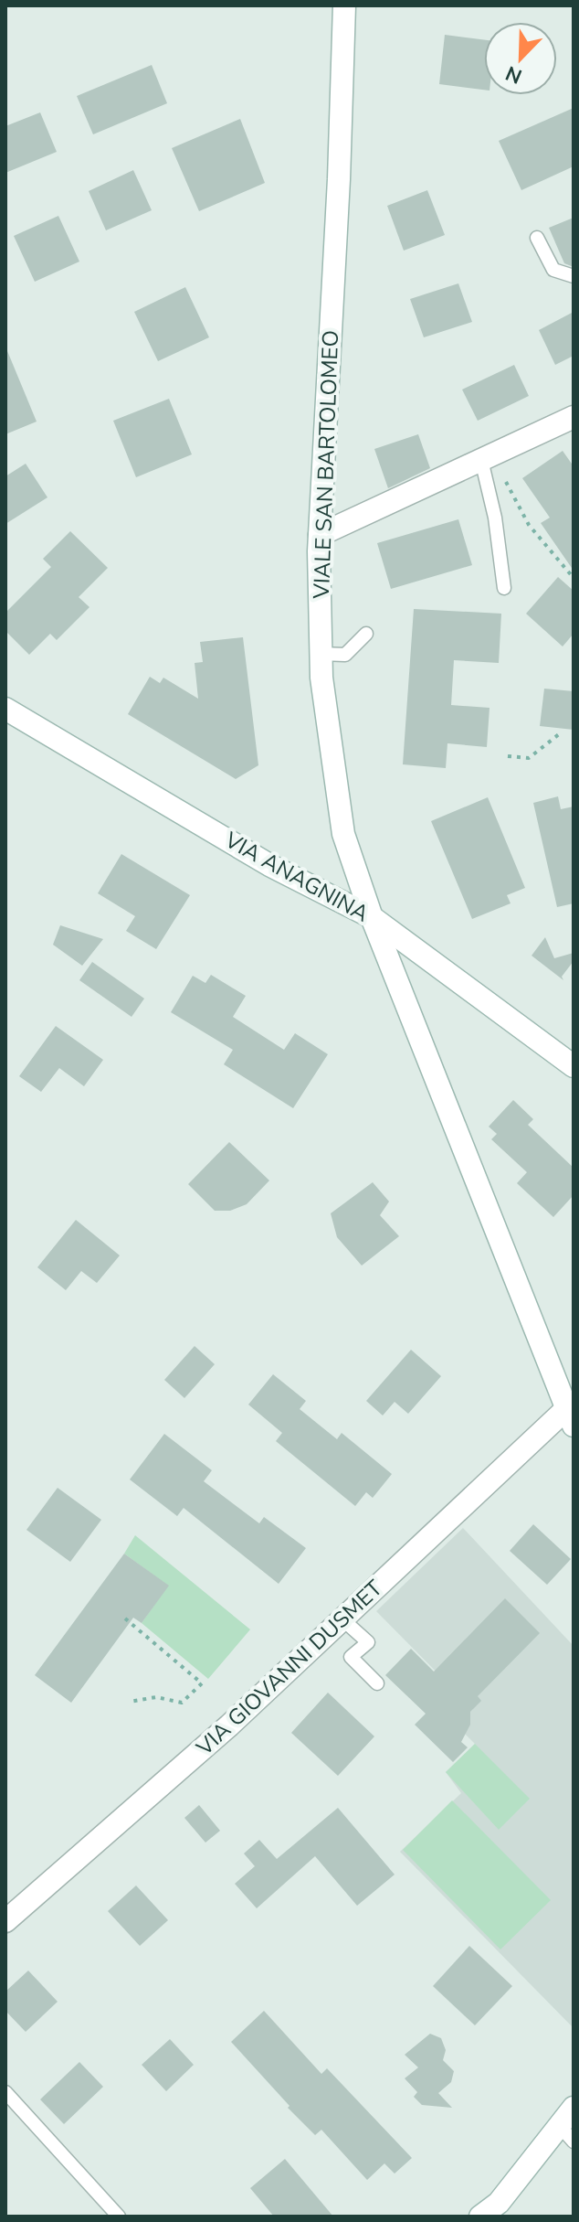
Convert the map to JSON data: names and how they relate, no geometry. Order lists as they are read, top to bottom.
{
  "streets": {
    "main road": ["VIALE SAN BARTOLOMEO", "VIA ANAGNINA", "VIA GIOVANNI DUSMET"]
  },
  "crossings": [
    ["VIALE SAN BARTOLOMEO", "VIA ANAGNINA"],
    ["VIALE SAN BARTOLOMEO", "VIA GIOVANNI DUSMET"]
  ],
  "north": "bottom left"
}
